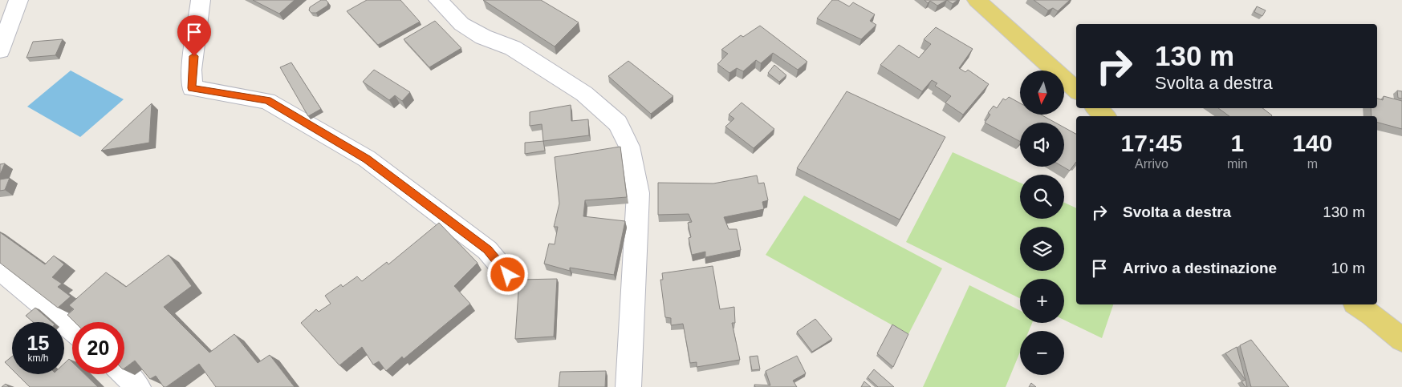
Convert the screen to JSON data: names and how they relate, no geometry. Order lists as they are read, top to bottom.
{
  "north": "bottom",
  "page": {
    "turn": ["130 m", "Svolta a destra"],
    "map_buttons": ["+", "−"],
    "eta": [
      "17:45",
      "Arrivo",
      "1",
      "min",
      "140",
      "m"
    ],
    "list": [
      {
        "name": "Svolta a destra",
        "value": "130 m"
      },
      {
        "name": "Arrivo a destinazione",
        "value": "10 m"
      }
    ],
    "speed": "15 km/h",
    "limit": "20"
  }
}
